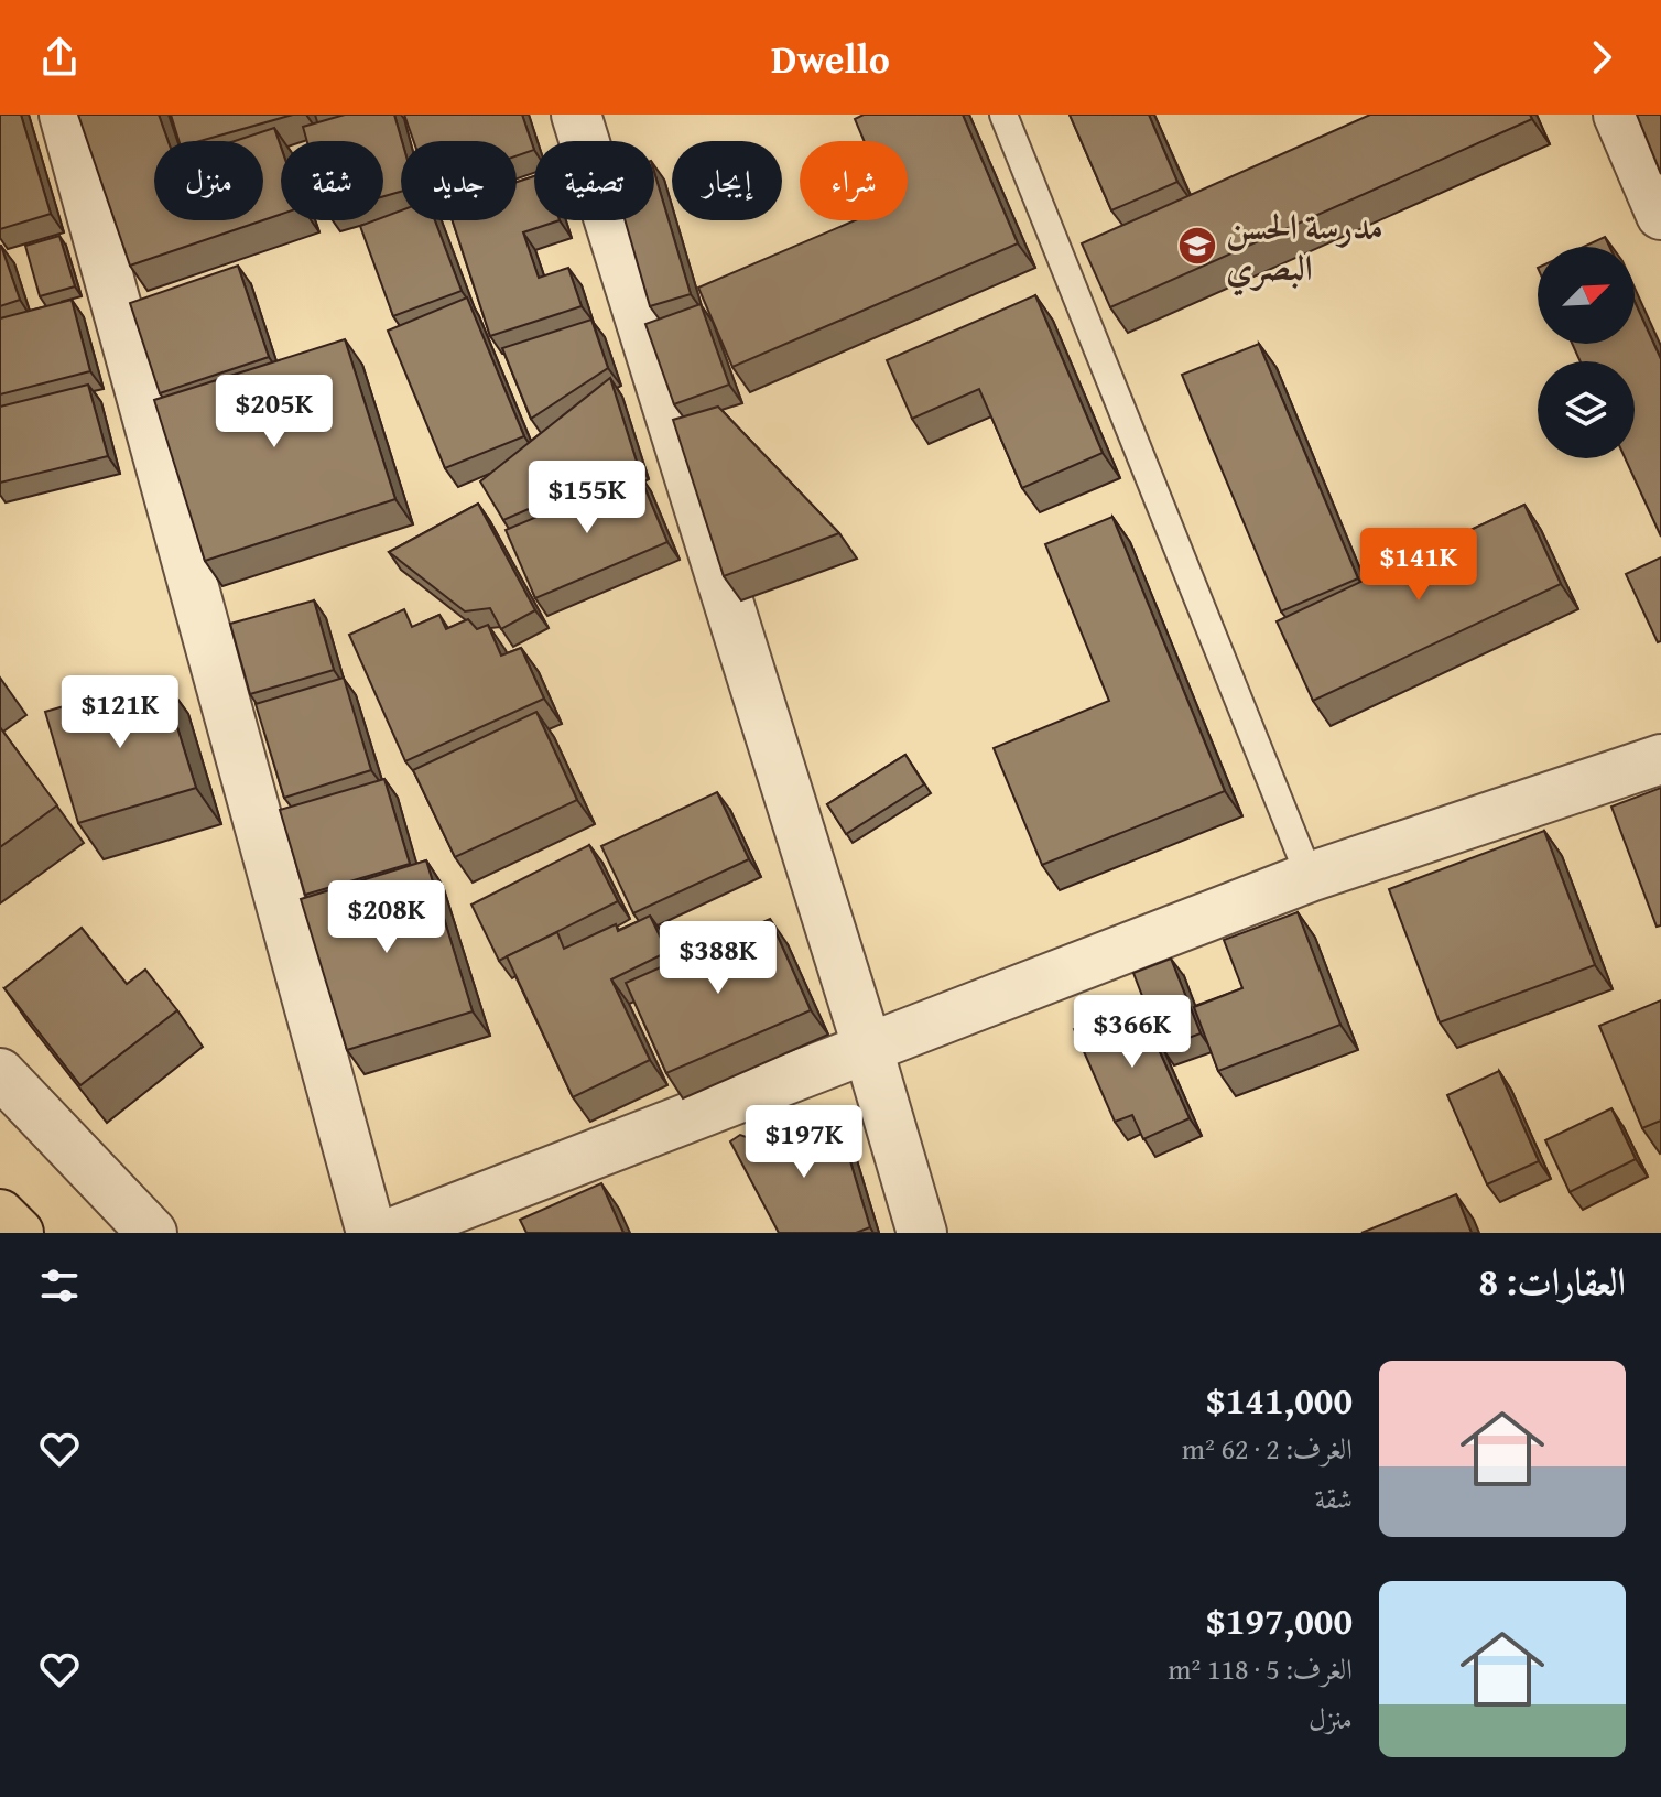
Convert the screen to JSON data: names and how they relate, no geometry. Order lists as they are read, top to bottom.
{
  "places": {
    "school or university": ["مدرسة الحسن البصري"]
  },
  "north": "top right",
  "page": {
    "header": "Dwello",
    "chip": [
      "شراء",
      "إيجار",
      "تصفية",
      "جديد",
      "شقة",
      "منزل"
    ],
    "price": [
      "$205K",
      "$155K",
      "$141K",
      "$121K",
      "$208K",
      "$388K",
      "$366K",
      "$197K"
    ],
    "heading": "العقارات: 8",
    "list": [
      {
        "name": "$141,000",
        "note": "الغرف: 2 · 62 m² · شقة"
      },
      {
        "name": "$197,000",
        "note": "الغرف: 5 · 118 m² · منزل"
      }
    ]
  }
}
